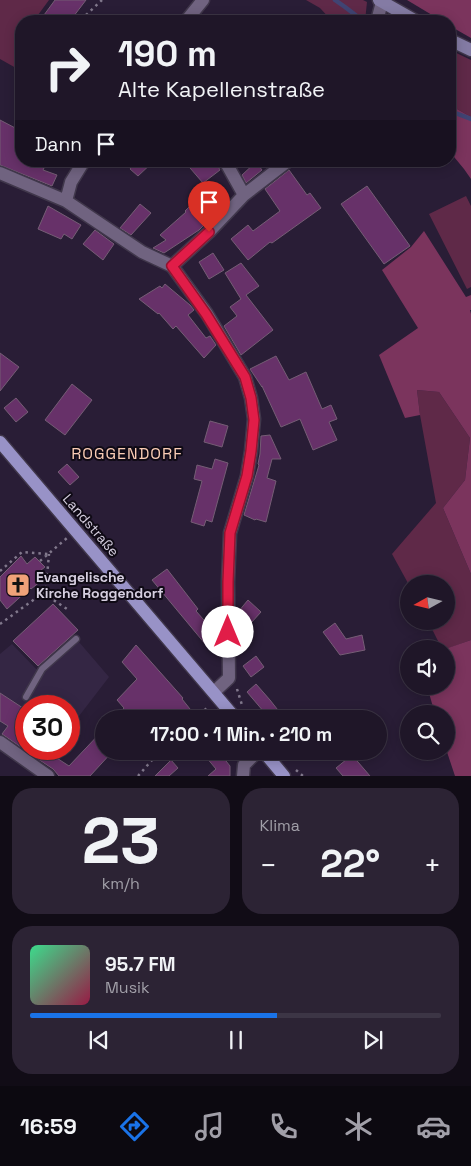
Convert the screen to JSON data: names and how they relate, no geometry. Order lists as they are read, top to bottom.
{
  "streets": {
    "main road": ["Landstraße"]
  },
  "districts": ["ROGGENDORF"],
  "places": {
    "church": ["Evangelische Kirche Roggendorf"]
  },
  "north": "left",
  "page": {
    "turn": ["190 m", "Alte Kapellenstraße"],
    "then": "Dann",
    "limit": "30",
    "trip": "17:00 · 1 Min. · 210 m",
    "tile": [
      ["23", "km/h"],
      "Klima"
    ],
    "heat": ["−", "22°", "+"],
    "song": ["95.7 FM", "Musik"],
    "tabs": "16:59"
  }
}
